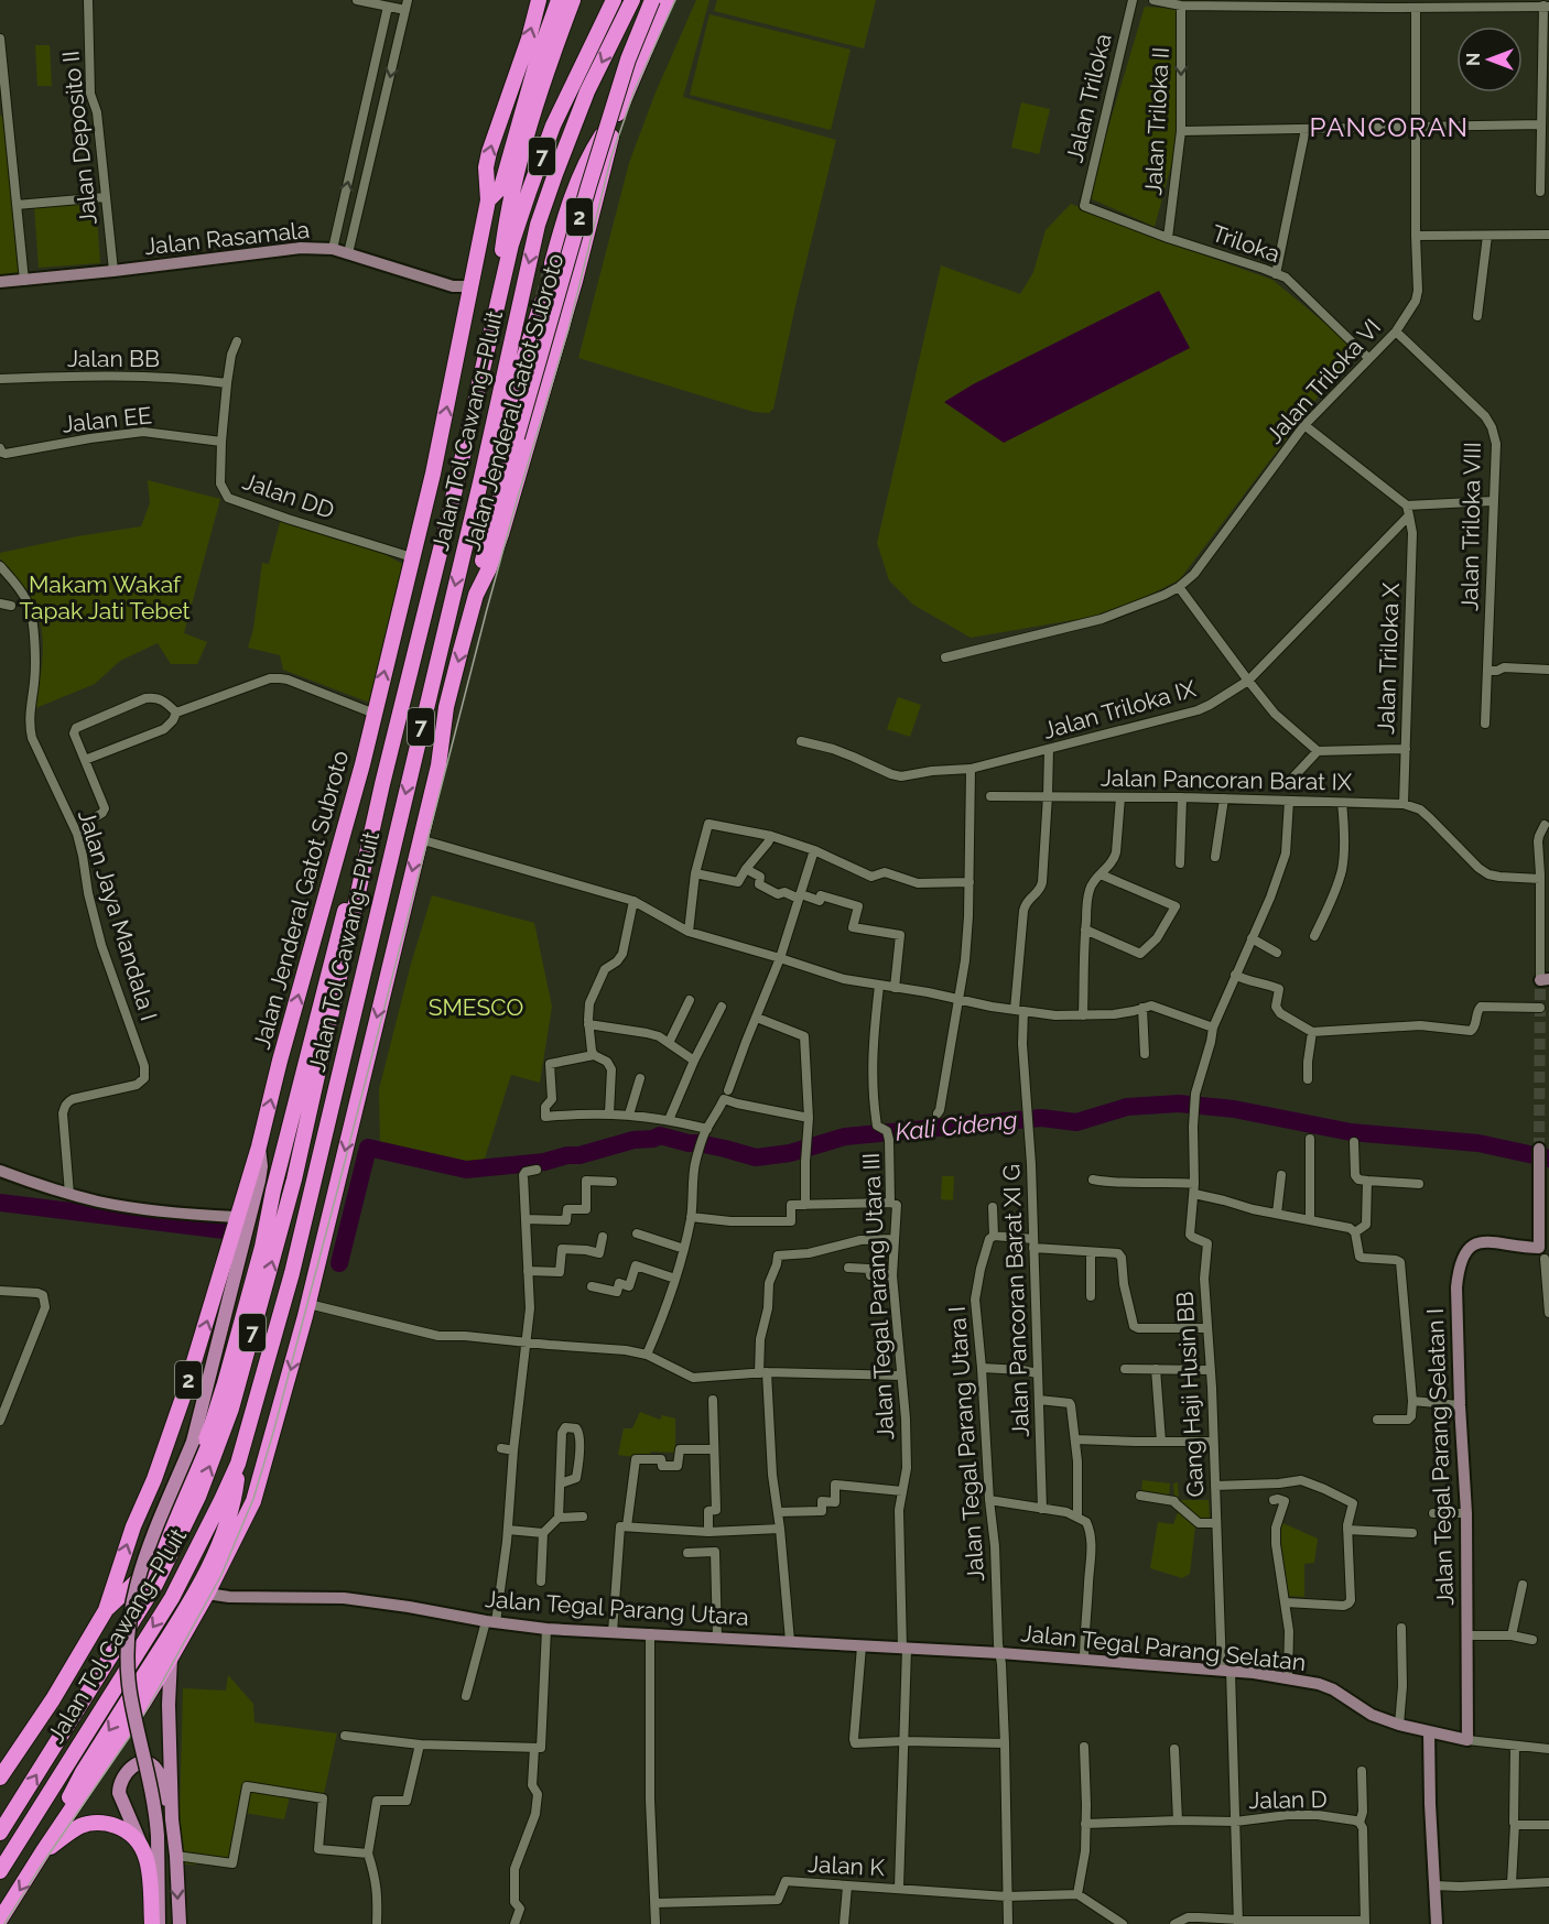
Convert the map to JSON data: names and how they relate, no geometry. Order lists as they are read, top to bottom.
{
  "streets": {
    "highway": [
      "7",
      "2",
      "Jalan Jenderal Gatot Subroto",
      "Jalan Tol Cawang–Pluit"
    ],
    "street": [
      "Jalan Triloka",
      "Jalan Triloka II",
      "Jalan Deposito II",
      "Jalan Rasamala",
      "Triloka",
      "Jalan BB",
      "Jalan Triloka VI",
      "Jalan EE",
      "Jalan DD",
      "Jalan Triloka VIII",
      "Jalan Triloka X",
      "Jalan Triloka IX",
      "Jalan Pancoran Barat IX",
      "Jalan Jaya Mandala I",
      "Jalan Tegal Parang Utara III",
      "Jalan Pancoran Barat XI G",
      "Gang Haji Husin BB",
      "Jalan Tegal Parang Utara I",
      "Jalan Tegal Parang Selatan I",
      "Jalan Tegal Parang Utara",
      "Jalan Tegal Parang Selatan",
      "Jalan D",
      "Jalan K"
    ]
  },
  "crossings": [
    ["Jalan Triloka", "Triloka"],
    ["Jalan Triloka II", "Triloka"],
    ["Jalan Deposito II", "Jalan Rasamala"],
    ["2", "Jalan Jenderal Gatot Subroto"],
    ["Jalan Rasamala", "Jalan Jenderal Gatot Subroto"],
    ["Triloka", "Jalan Triloka VI"],
    ["Jalan BB", "Jalan DD"],
    ["Jalan Triloka VI", "Jalan Triloka VIII"],
    ["Jalan Jenderal Gatot Subroto", "Jalan DD"],
    ["Jalan Jenderal Gatot Subroto", "Jalan Tegal Parang Utara"],
    ["Jalan EE", "Jalan DD"],
    ["Jalan Triloka X", "Jalan Triloka IX"],
    ["Jalan Triloka X", "Jalan Pancoran Barat IX"],
    ["Jalan Triloka IX", "Jalan Pancoran Barat XI G"],
    ["Jalan Pancoran Barat IX", "Jalan Pancoran Barat XI G"],
    ["Jalan Pancoran Barat IX", "Gang Haji Husin BB"],
    ["Jalan Tegal Parang Utara III", "Jalan Tegal Parang Utara"],
    ["Gang Haji Husin BB", "Jalan Tegal Parang Selatan"],
    ["Gang Haji Husin BB", "Jalan D"],
    ["Jalan Tegal Parang Utara I", "Jalan Tegal Parang Utara"],
    ["Jalan Tegal Parang Utara I", "Jalan Tegal Parang Selatan"],
    ["Jalan Tegal Parang Utara I", "Jalan K"],
    ["Jalan Tegal Parang Selatan I", "Jalan Tegal Parang Selatan"],
    ["Jalan Tegal Parang Utara", "Jalan Tegal Parang Selatan"]
  ],
  "one_way": ["Jalan Triloka II"],
  "districts": ["PANCORAN"],
  "water": ["Kali Cideng"],
  "parks": ["Makam Wakaf Tapak Jati Tebet", "SMESCO"],
  "north": "left"
}
